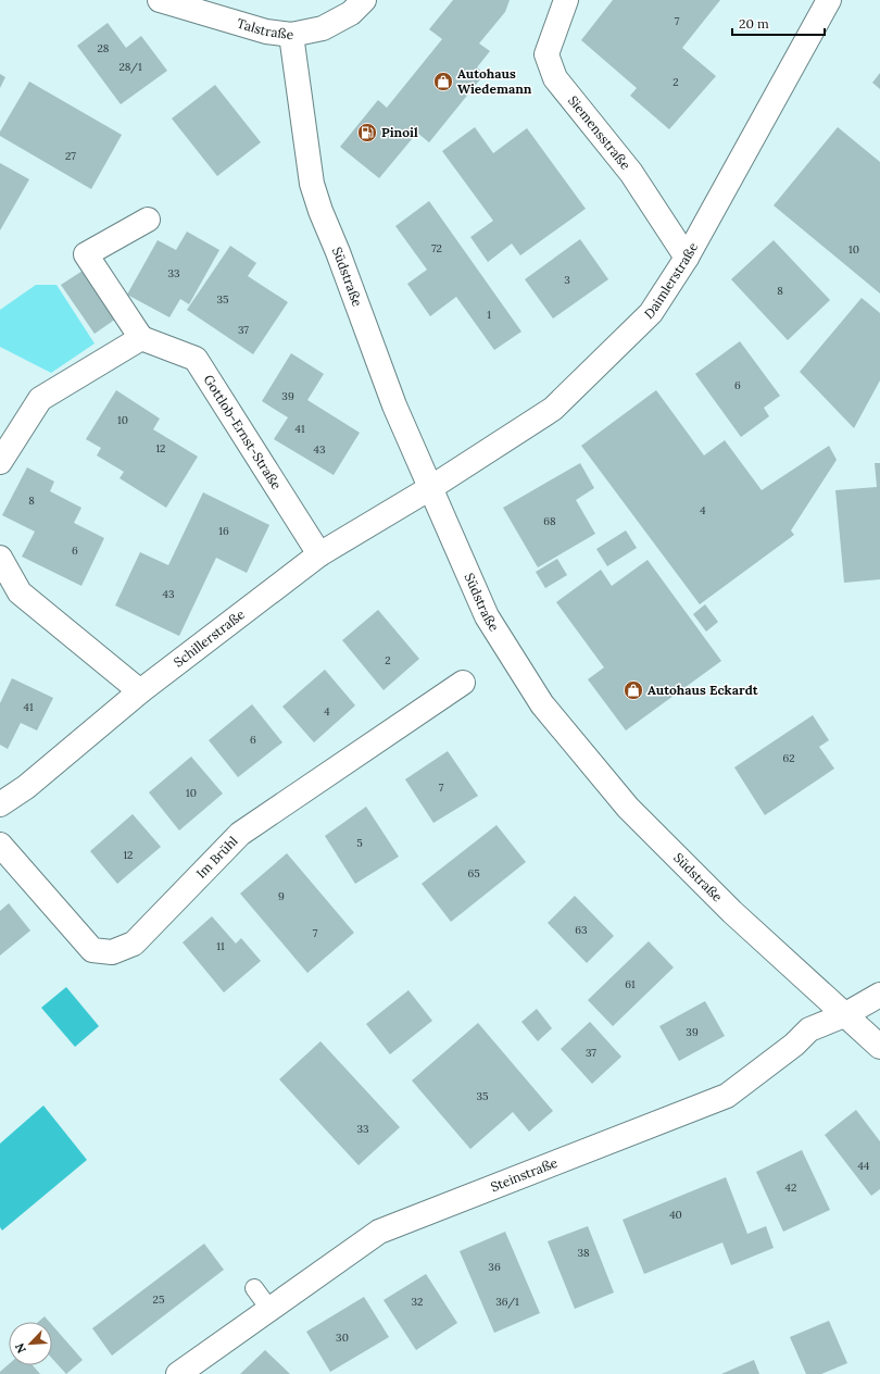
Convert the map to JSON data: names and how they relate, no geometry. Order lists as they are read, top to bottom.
{
  "streets": {
    "street": [
      "Talstraße",
      "Siemensstraße",
      "Südstraße",
      "Daimlerstraße",
      "Gottlob-Ernst-Straße",
      "Schillerstraße",
      "Im Brühl",
      "Steinstraße"
    ]
  },
  "crossings": [
    ["Talstraße", "Südstraße"],
    ["Siemensstraße", "Daimlerstraße"],
    ["Südstraße", "Daimlerstraße"],
    ["Südstraße", "Schillerstraße"],
    ["Südstraße", "Steinstraße"],
    ["Daimlerstraße", "Schillerstraße"],
    ["Gottlob-Ernst-Straße", "Schillerstraße"]
  ],
  "places": {
    "shop": ["Autohaus Wiedemann", "Autohaus Eckardt"],
    "fuel station": ["Pinoil"]
  },
  "house_numbers": [
    "7",
    "28",
    "28/1",
    "2",
    "27",
    "72",
    "10",
    "33",
    "3",
    "8",
    "35",
    "1",
    "37",
    "6",
    "39",
    "10",
    "41",
    "12",
    "43",
    "8",
    "4",
    "68",
    "16",
    "6",
    "43",
    "2",
    "41",
    "4",
    "6",
    "62",
    "7",
    "10",
    "5",
    "12",
    "65",
    "9",
    "63",
    "7",
    "11",
    "61",
    "39",
    "37",
    "35",
    "33",
    "44",
    "42",
    "40",
    "38",
    "36",
    "25",
    "32",
    "36/1",
    "30"
  ],
  "scale_bar": "20 m",
  "north": "bottom left"
}
